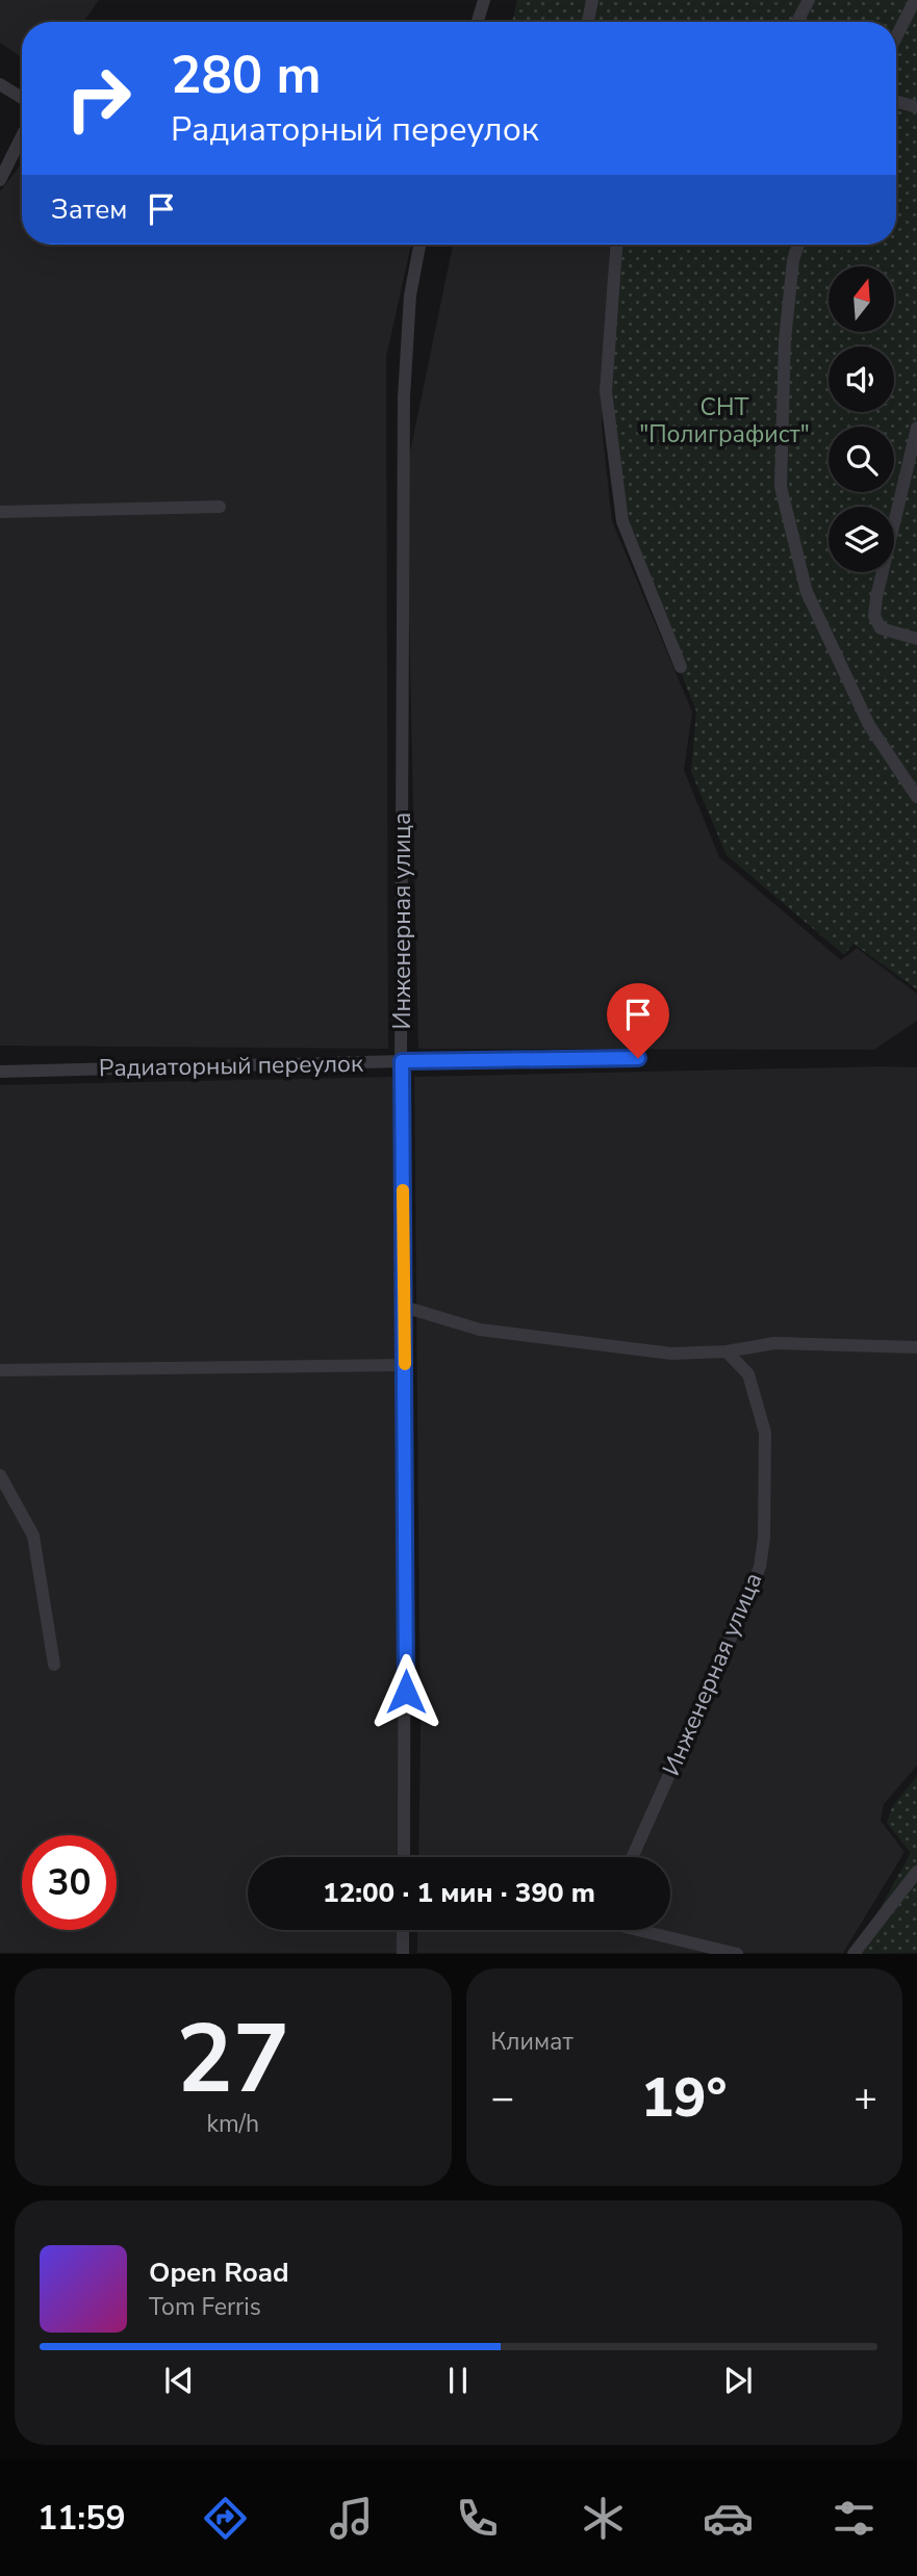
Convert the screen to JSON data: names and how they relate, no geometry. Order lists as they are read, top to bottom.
{
  "streets": {
    "street": ["Инженерная улица", "Радиаторный переулок"]
  },
  "crossings": [
    ["Инженерная улица", "Радиаторный переулок"]
  ],
  "parks": ["СНТ \"Полиграфист\""],
  "north": "top",
  "page": {
    "turn": ["280 m", "Радиаторный переулок"],
    "then": "Затем",
    "limit": "30",
    "trip": "12:00 · 1 мин · 390 m",
    "tile": [
      ["27", "km/h"],
      "Климат"
    ],
    "heat": ["−", "19°", "+"],
    "song": ["Open Road", "Tom Ferris"],
    "tabs": "11:59"
  }
}
